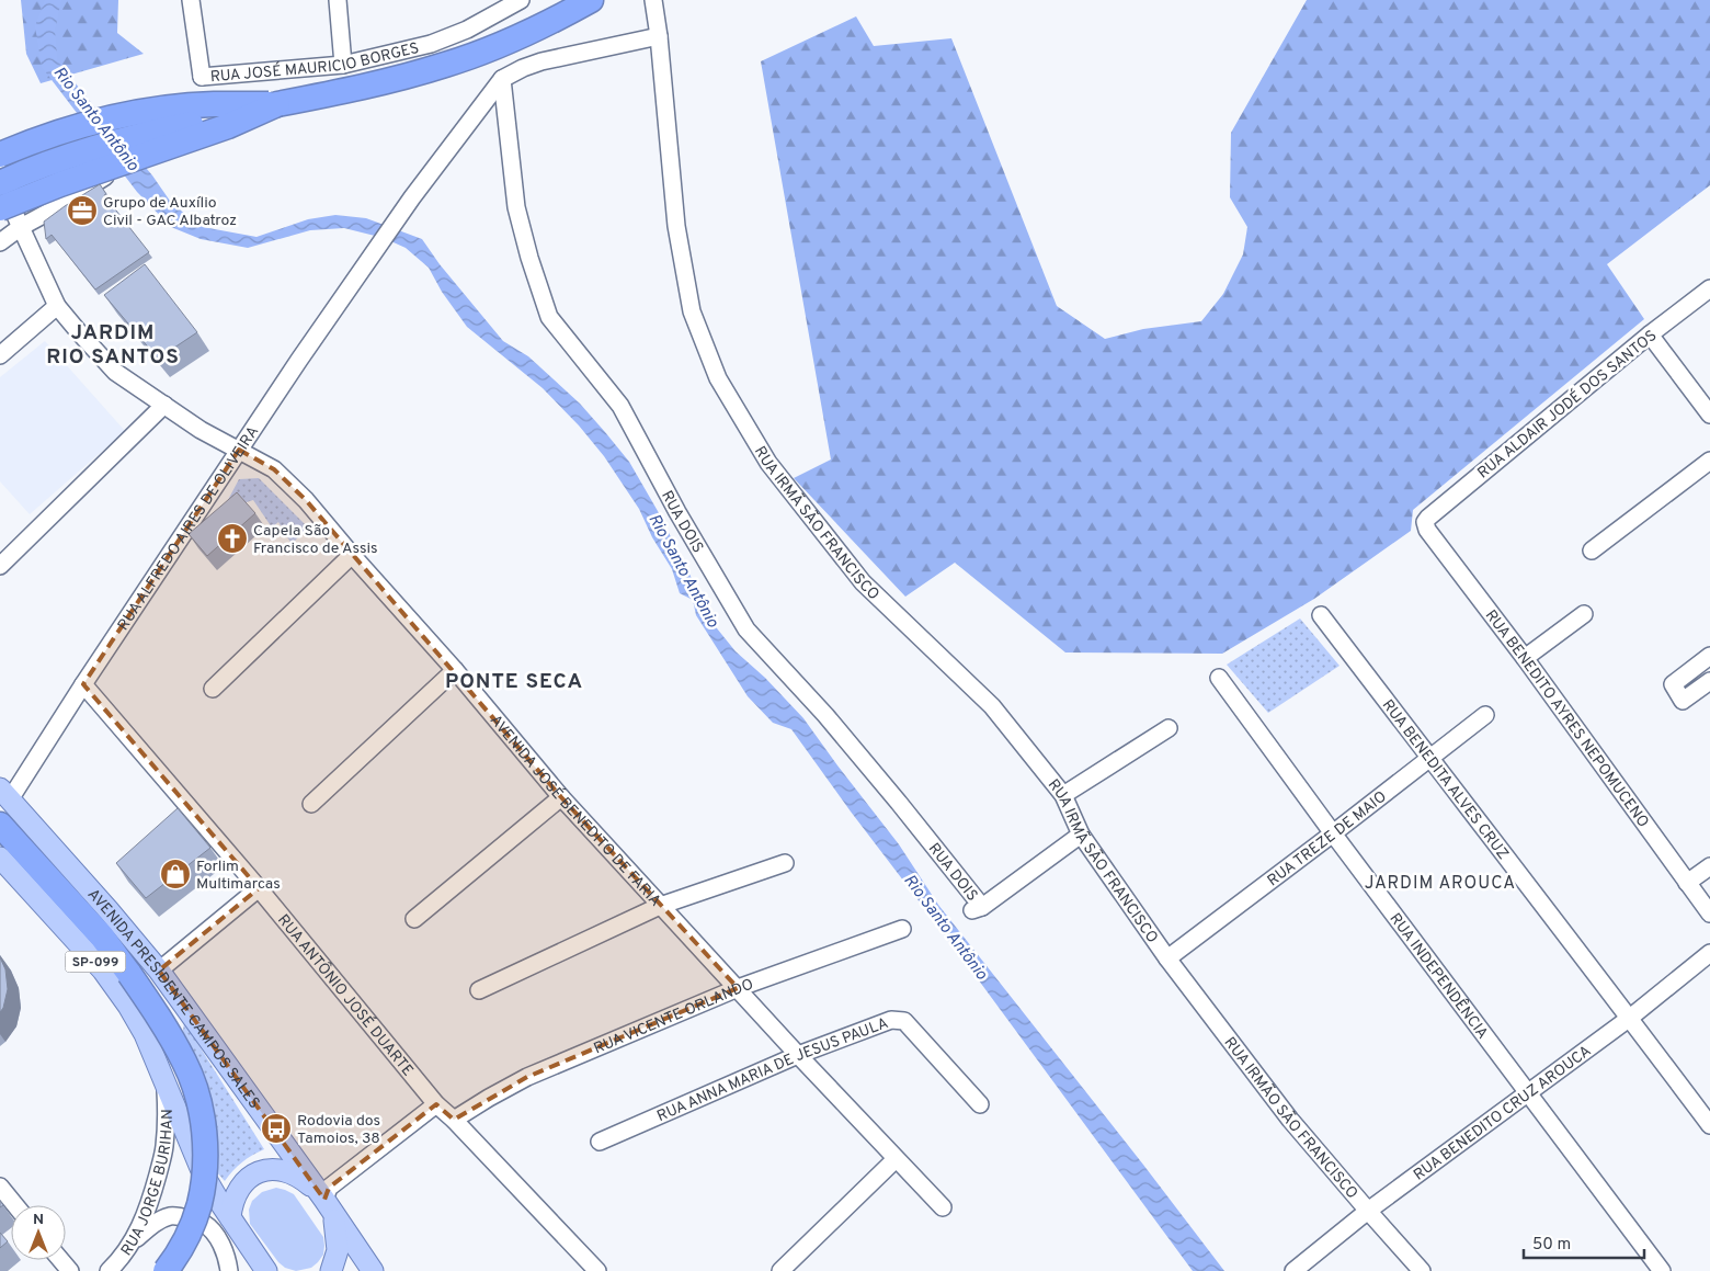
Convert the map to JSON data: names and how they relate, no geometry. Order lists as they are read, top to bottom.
{
  "streets": {
    "main road": ["SP-099", "AVENIDA PRESIDENTE CAMPOS SALES"],
    "street": [
      "RUA JOSÉ MAURICIO BORGES",
      "RUA ALDAIR JODÉ DOS SANTOS",
      "RUA DOIS",
      "RUA IRMÃ SÃO FRANCISCO",
      "RUA ALFREDO AIRES DE OLIVEIRA",
      "RUA BENEDITO AYRES NEPOMUCENO",
      "RUA BENEDITA ALVES CRUZ",
      "AVENIDA JOSÉ BENEDITO DE FARIA",
      "RUA TREZE DE MAIO",
      "RUA INDEPENDÊNCIA",
      "RUA ANTÔNIO JOSÉ DUARTE",
      "RUA VICENTE ORLANDO",
      "RUA ANNA MARIA DE JESUS PAULA",
      "RUA BENEDITO CRUZ AROUCA",
      "RUA IRMÃO SÃO FRANCISCO",
      "RUA JORGE BURIHAN"
    ]
  },
  "crossings": [
    ["RUA JOSÉ MAURICIO BORGES", "AVENIDA JOSÉ BENEDITO DE FARIA"],
    ["RUA ALDAIR JODÉ DOS SANTOS", "RUA BENEDITO AYRES NEPOMUCENO"],
    ["RUA DOIS", "RUA IRMÃ SÃO FRANCISCO"],
    ["RUA DOIS", "RUA ALFREDO AIRES DE OLIVEIRA"],
    ["RUA IRMÃ SÃO FRANCISCO", "RUA TREZE DE MAIO"],
    ["RUA IRMÃ SÃO FRANCISCO", "RUA IRMÃO SÃO FRANCISCO"],
    ["RUA ALFREDO AIRES DE OLIVEIRA", "AVENIDA JOSÉ BENEDITO DE FARIA"],
    ["RUA ALFREDO AIRES DE OLIVEIRA", "RUA ANTÔNIO JOSÉ DUARTE"],
    ["RUA ALFREDO AIRES DE OLIVEIRA", "AVENIDA PRESIDENTE CAMPOS SALES"],
    ["RUA BENEDITA ALVES CRUZ", "RUA TREZE DE MAIO"],
    ["RUA BENEDITA ALVES CRUZ", "RUA BENEDITO CRUZ AROUCA"],
    ["AVENIDA JOSÉ BENEDITO DE FARIA", "RUA VICENTE ORLANDO"],
    ["AVENIDA JOSÉ BENEDITO DE FARIA", "RUA ANNA MARIA DE JESUS PAULA"],
    ["RUA TREZE DE MAIO", "RUA INDEPENDÊNCIA"],
    ["RUA TREZE DE MAIO", "RUA IRMÃO SÃO FRANCISCO"],
    ["SP-099", "AVENIDA PRESIDENTE CAMPOS SALES"],
    ["SP-099", "RUA JORGE BURIHAN"],
    ["RUA INDEPENDÊNCIA", "RUA BENEDITO CRUZ AROUCA"],
    ["RUA ANTÔNIO JOSÉ DUARTE", "RUA VICENTE ORLANDO"],
    ["RUA BENEDITO CRUZ AROUCA", "RUA IRMÃO SÃO FRANCISCO"]
  ],
  "districts": ["JARDIM RIO SANTOS", "PONTE SECA", "JARDIM AROUCA"],
  "water": ["Rio Santo Antônio"],
  "places": {
    "office": ["Grupo de Auxílio Civil - GAC Albatroz"],
    "church": ["Capela São Francisco de Assis"],
    "shop": ["Forlim Multimarcas"],
    "bus stop": ["Rodovia dos Tamoios, 38"]
  },
  "scale_bar": "50 m",
  "north": "top"
}
